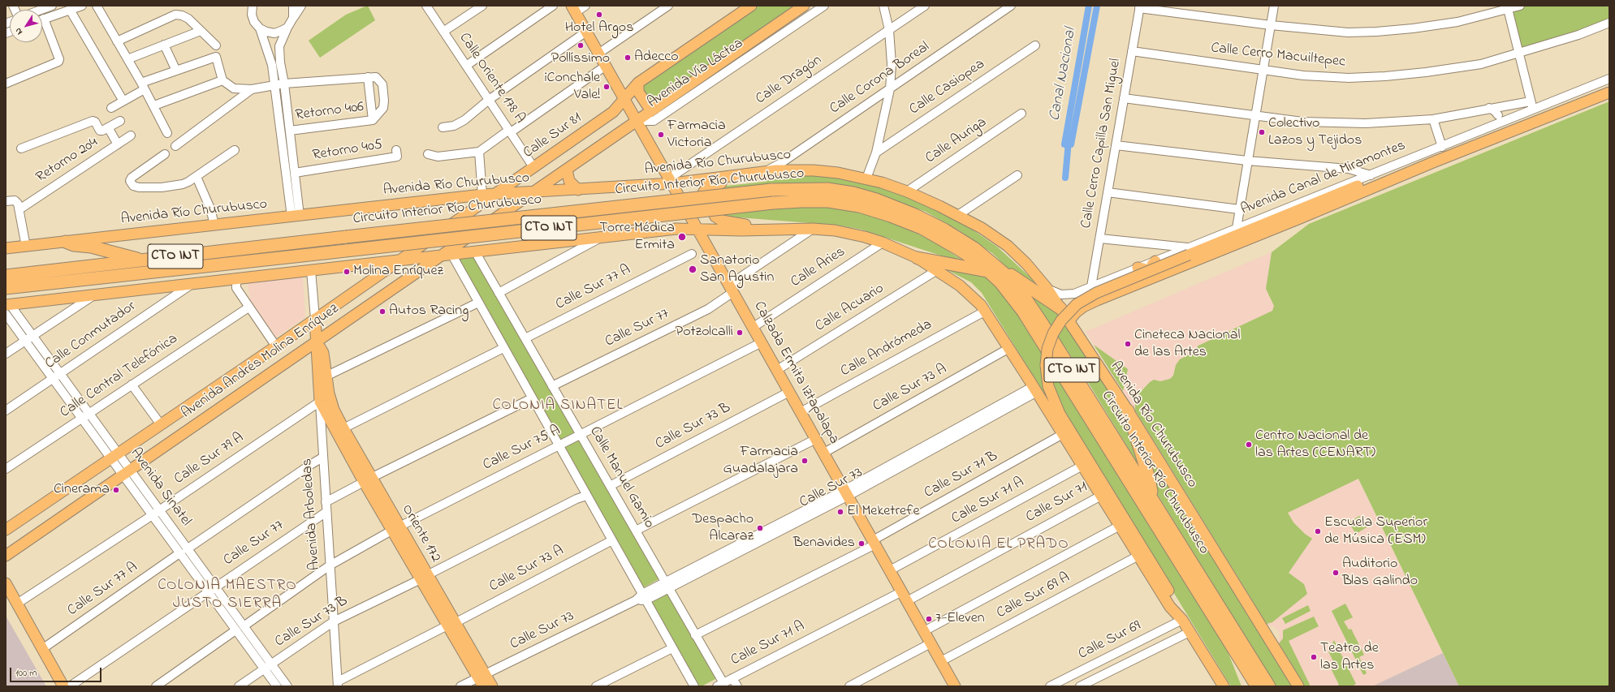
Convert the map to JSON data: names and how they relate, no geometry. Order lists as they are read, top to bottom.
{
  "streets": {
    "highway": ["Circuito Interior Río Churubusco", "CTO INT"],
    "main road": [
      "Avenida Vía Láctea",
      "Calle Sur 81",
      "Avenida Río Churubusco",
      "Avenida Canal de Miramontes",
      "Avenida Andrés Molina Enríquez",
      "Calzada Ermita Iztapalapa",
      "Avenida Arboledas",
      "Oriente 172"
    ],
    "street": [
      "Calle Cerro Macuiltepec",
      "Calle Oriente 178 A",
      "Calle Corona Boreal",
      "Calle Dragón",
      "Calle Casiopea",
      "Retorno 406",
      "Calle Auriga",
      "Calle Cerro Capilla San Miguel",
      "Retorno 405",
      "Retorno 204",
      "Calle Aries",
      "Calle Sur 77 A",
      "Calle Acuario",
      "Calle Sur 77",
      "Calle Conmutador",
      "Calle Andrómeda",
      "Calle Central Telefónica",
      "Calle Sur 73 A",
      "Calle Sur 73 B",
      "Calle Sur 75 A",
      "Calle Sur 79 A",
      "Calle Sur 71 B",
      "Calle Manuel Gamio",
      "Avenida Sinatel",
      "Calle Sur 73",
      "Calle Sur 71 A",
      "Calle Sur 71",
      "Calle Sur 69 A",
      "Calle Sur 69"
    ]
  },
  "crossings": [
    ["Calle Cerro Macuiltepec", "Calle Cerro Capilla San Miguel"],
    ["Avenida Vía Láctea", "Calle Sur 81"],
    ["Avenida Vía Láctea", "Calzada Ermita Iztapalapa"],
    ["Calle Oriente 178 A", "Calle Sur 81"],
    ["Calle Corona Boreal", "Avenida Río Churubusco"],
    ["Calle Dragón", "Avenida Río Churubusco"],
    ["Calle Dragón", "Calzada Ermita Iztapalapa"],
    ["Calle Sur 81", "Avenida Río Churubusco"],
    ["Calle Sur 81", "Avenida Andrés Molina Enríquez"],
    ["Calle Sur 81", "Calzada Ermita Iztapalapa"],
    ["Calle Auriga", "Avenida Río Churubusco"],
    ["Calle Cerro Capilla San Miguel", "Avenida Canal de Miramontes"],
    ["Avenida Río Churubusco", "Avenida Canal de Miramontes"],
    ["Avenida Río Churubusco", "Avenida Andrés Molina Enríquez"],
    ["Avenida Río Churubusco", "Calzada Ermita Iztapalapa"],
    ["CTO INT", "Calle Aries"],
    ["CTO INT", "Calle Acuario"],
    ["CTO INT", "Calle Conmutador"],
    ["CTO INT", "Calle Andrómeda"],
    ["CTO INT", "Avenida Andrés Molina Enríquez"],
    ["CTO INT", "Calzada Ermita Iztapalapa"],
    ["CTO INT", "Calle Sur 73 A"],
    ["CTO INT", "Calle Sur 71 B"],
    ["CTO INT", "Calle Manuel Gamio"],
    ["CTO INT", "Avenida Sinatel"],
    ["CTO INT", "Calle Sur 73"],
    ["CTO INT", "Calle Sur 71 A"],
    ["CTO INT", "Calle Sur 71"],
    ["CTO INT", "Avenida Arboledas"],
    ["CTO INT", "Calle Sur 69 A"],
    ["Calle Aries", "Calzada Ermita Iztapalapa"],
    ["Calle Sur 77 A", "Calle Manuel Gamio"],
    ["Calle Sur 77 A", "Avenida Sinatel"],
    ["Calle Acuario", "Calzada Ermita Iztapalapa"],
    ["Calle Sur 77", "Calzada Ermita Iztapalapa"],
    ["Calle Sur 77", "Calle Manuel Gamio"],
    ["Calle Sur 77", "Avenida Sinatel"],
    ["Calle Sur 77", "Avenida Arboledas"],
    ["Calle Conmutador", "Avenida Sinatel"],
    ["Calle Andrómeda", "Calzada Ermita Iztapalapa"],
    ["Avenida Andrés Molina Enríquez", "Avenida Sinatel"],
    ["Avenida Andrés Molina Enríquez", "Avenida Arboledas"],
    ["Calzada Ermita Iztapalapa", "Calle Sur 73 A"],
    ["Calzada Ermita Iztapalapa", "Calle Sur 73 B"],
    ["Calzada Ermita Iztapalapa", "Calle Sur 75 A"],
    ["Calzada Ermita Iztapalapa", "Calle Sur 71 B"],
    ["Calzada Ermita Iztapalapa", "Calle Sur 73"],
    ["Calzada Ermita Iztapalapa", "Calle Sur 71 A"],
    ["Calzada Ermita Iztapalapa", "Calle Sur 71"],
    ["Calzada Ermita Iztapalapa", "Calle Sur 69 A"],
    ["Calle Central Telefónica", "Avenida Sinatel"],
    ["Calle Sur 73 A", "Avenida Arboledas"],
    ["Calle Sur 73 A", "Oriente 172"],
    ["Calle Sur 73 B", "Calle Manuel Gamio"],
    ["Calle Sur 73 B", "Avenida Sinatel"],
    ["Calle Sur 73 B", "Avenida Arboledas"],
    ["Calle Sur 73 B", "Oriente 172"],
    ["Calle Sur 75 A", "Calle Manuel Gamio"],
    ["Calle Sur 75 A", "Avenida Sinatel"],
    ["Calle Sur 75 A", "Avenida Arboledas"],
    ["Calle Sur 75 A", "Oriente 172"],
    ["Calle Sur 79 A", "Avenida Sinatel"],
    ["Calle Sur 79 A", "Avenida Arboledas"],
    ["Calle Sur 79 A", "Oriente 172"],
    ["Calle Sur 71 B", "Calle Manuel Gamio"],
    ["Calle Manuel Gamio", "Calle Sur 73"],
    ["Calle Manuel Gamio", "Calle Sur 71 A"],
    ["Calle Sur 73", "Oriente 172"],
    ["Calle Sur 71 A", "Calle Sur 71"],
    ["Avenida Arboledas", "Oriente 172"]
  ],
  "districts": ["COLONIA SINATEL", "COLONIA EL PRADO", "COLONIA MAESTRO JUSTO SIERRA"],
  "water": ["Canal Nacional"],
  "places": [
    "Hotel Argos",
    "Pollíssimo",
    "Adecco",
    "¡Conchale Vale!",
    "Colectivo Lazos y Tejidos",
    "Farmacia Victoria",
    "Torre Médica Ermita",
    "Sanatorio San Agustin",
    "Molina Enríquez",
    "Autos Racing",
    "Potzolcalli",
    "Cineteca Nacional de las Artes",
    "Centro Nacional de las Artes (CENART)",
    "Farmacia Guadalajara",
    "Cinerama",
    "El Meketrefe",
    "Despacho Alcaraz",
    "Escuela Superior de Música (ESM)",
    "Benavides",
    "Auditorio Blas Galindo",
    "7-Eleven",
    "Teatro de las Artes"
  ],
  "scale_bar": "100 m",
  "north": "bottom left"
}
